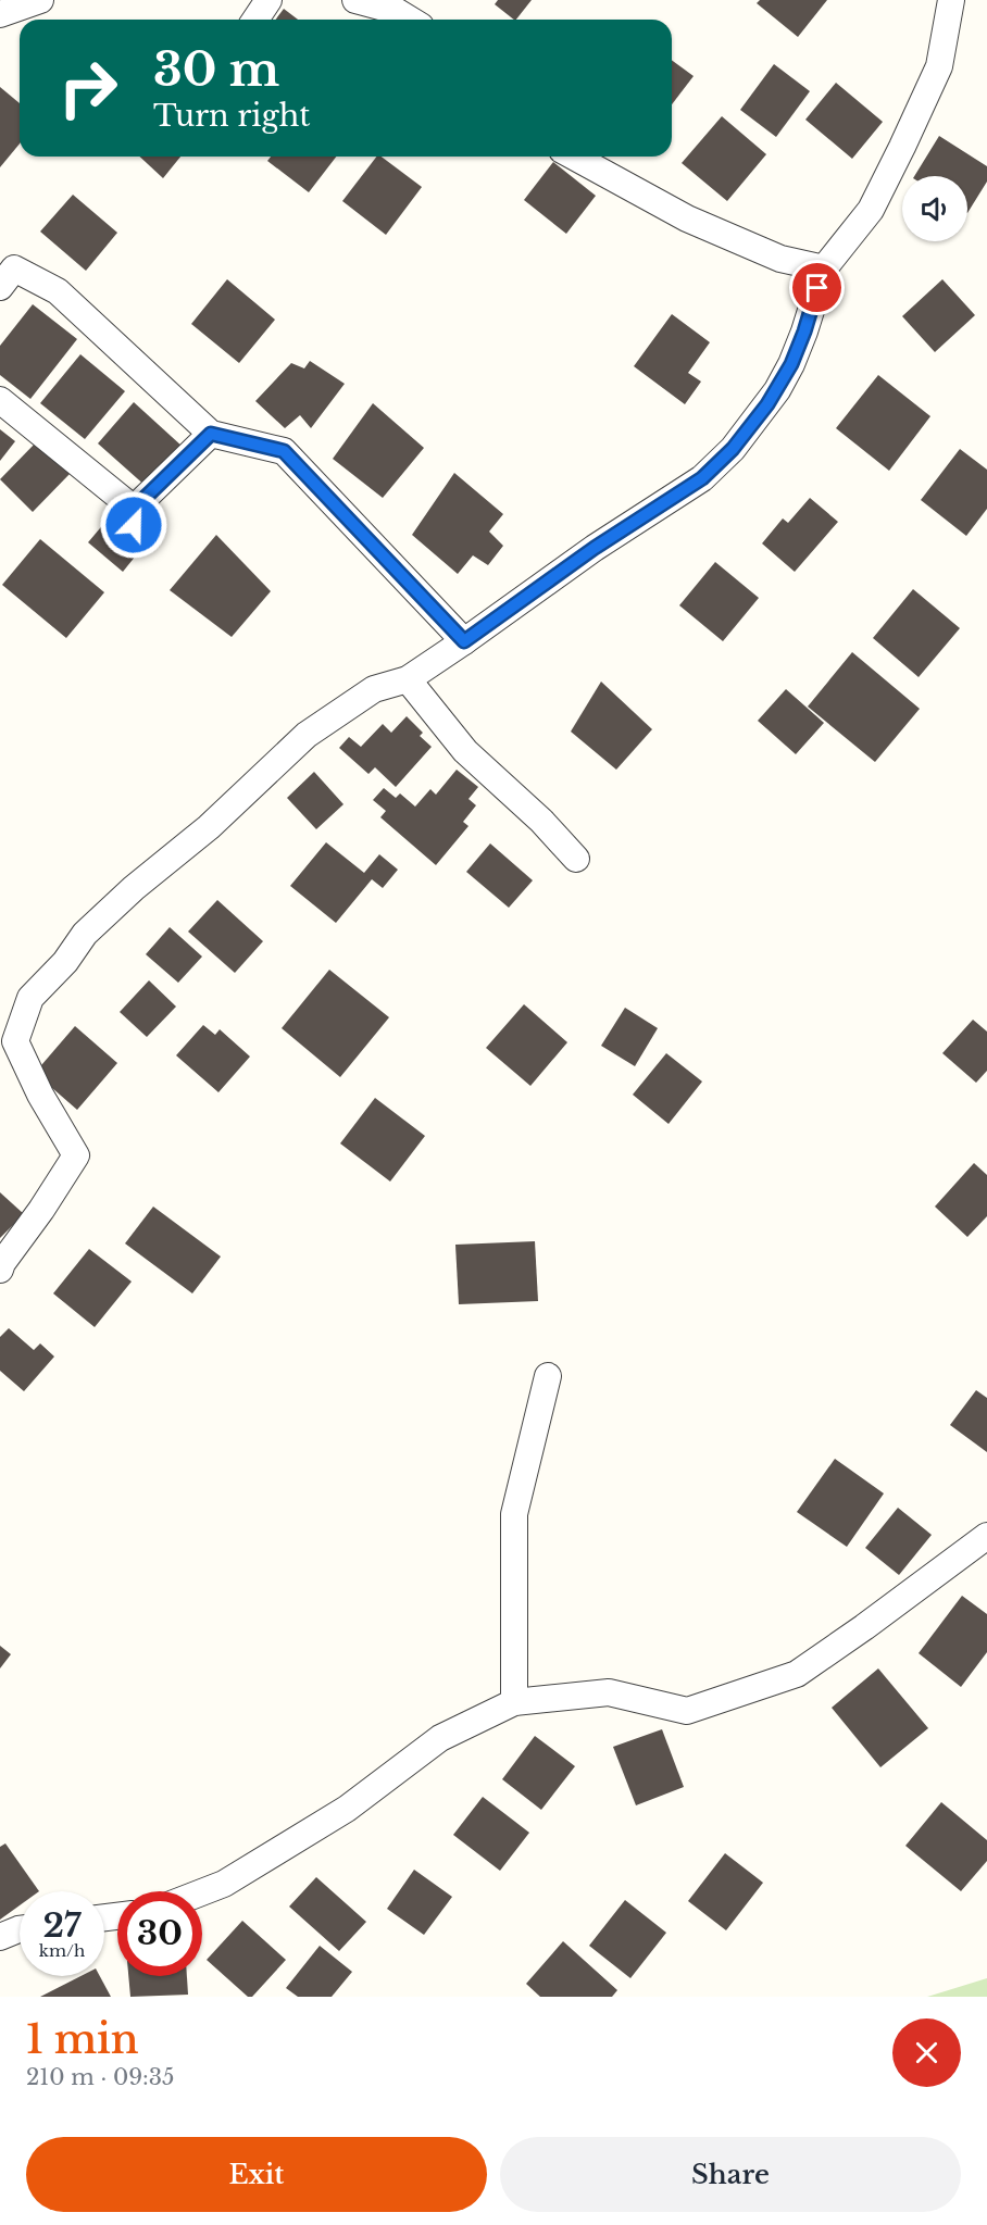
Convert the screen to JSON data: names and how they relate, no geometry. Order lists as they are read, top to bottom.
{
  "page": {
    "turn": ["30 m", "Turn right"],
    "speed": "27 km/h",
    "limit": "30",
    "heading": ["1 min", "210 m · 09:35"],
    "buttons": ["Exit", "Share"]
  }
}
